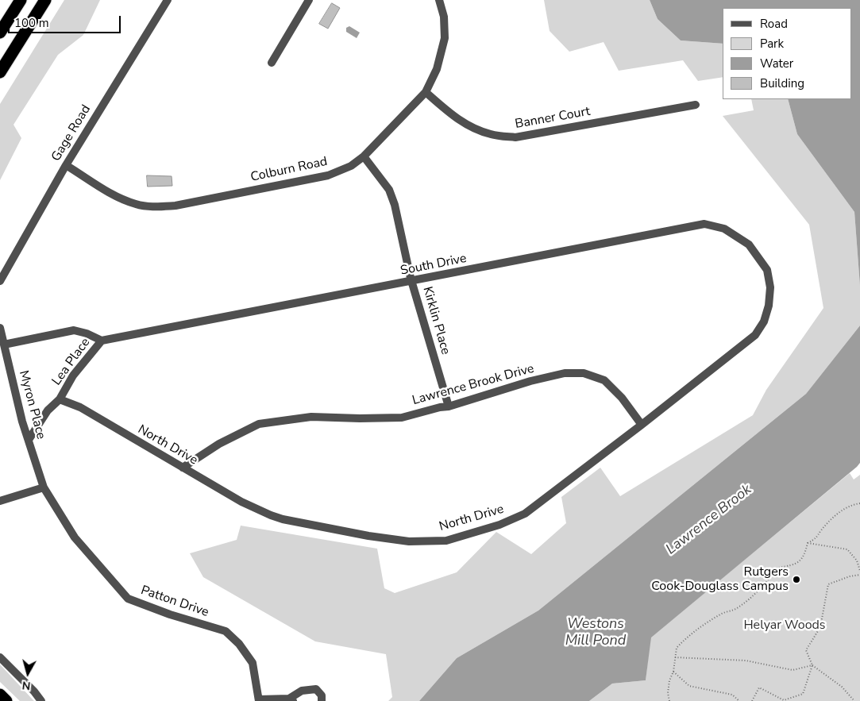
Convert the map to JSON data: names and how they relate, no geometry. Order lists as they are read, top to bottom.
{
  "streets": {
    "street": [
      "Banner Court",
      "Gage Road",
      "Colburn Road",
      "South Drive",
      "Kirklin Place",
      "Lea Place",
      "Lawrence Brook Drive",
      "Myron Place",
      "North Drive",
      "Patton Drive"
    ]
  },
  "crossings": [
    ["Banner Court", "Colburn Road"],
    ["Gage Road", "Colburn Road"],
    ["Colburn Road", "Kirklin Place"],
    ["South Drive", "Kirklin Place"],
    ["South Drive", "Lea Place"],
    ["South Drive", "North Drive"],
    ["Kirklin Place", "Lawrence Brook Drive"],
    ["Lea Place", "Myron Place"],
    ["Lea Place", "North Drive"],
    ["Lawrence Brook Drive", "North Drive"],
    ["Myron Place", "Patton Drive"]
  ],
  "water": ["Lawrence Brook", "Westons Mill Pond"],
  "parks": ["Helyar Woods"],
  "places": ["Rutgers Cook-Douglass Campus"],
  "legend": [
    "Road",
    "Park",
    "Water",
    "Building"
  ],
  "scale_bar": "100 m",
  "north": "bottom"
}
